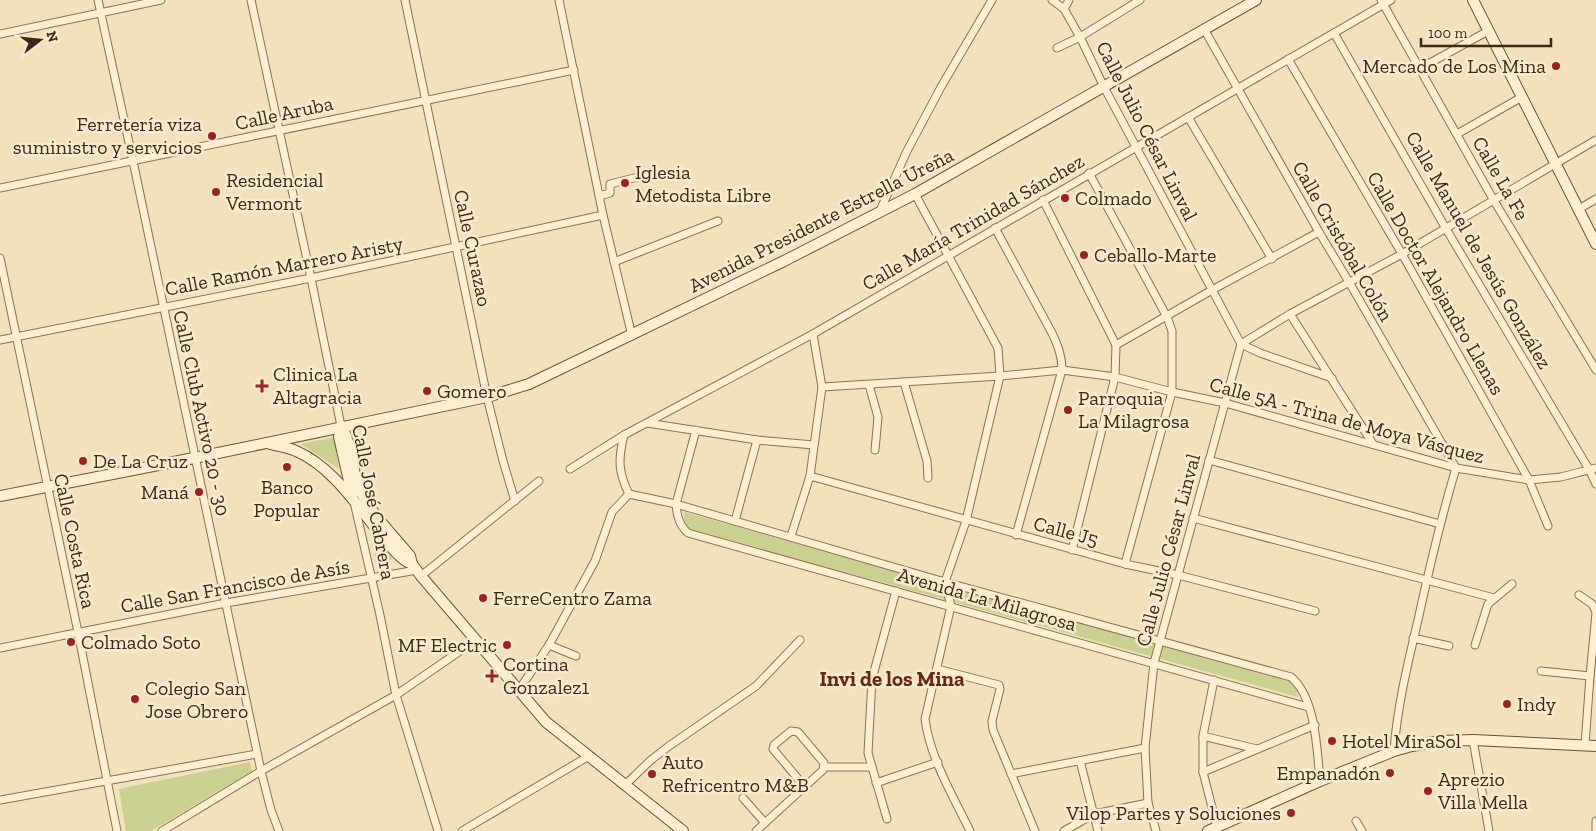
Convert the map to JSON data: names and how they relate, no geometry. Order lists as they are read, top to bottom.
{
  "streets": {
    "main road": ["Avenida Presidente Estrella Ureña", "Calle José Cabrera"],
    "street": [
      "Calle Aruba",
      "Calle Julio César Linval",
      "Calle La Fe",
      "Calle María Trinidad Sánchez",
      "Calle Cristóbal Colón",
      "Calle Curazao",
      "Calle Manuel de Jesús González",
      "Calle Ramón Marrero Aristy",
      "Calle Doctor Alejandro Llenas",
      "Calle Club Activo 20 - 30",
      "Calle 5A - Trina de Moya Vásquez",
      "Calle J5",
      "Calle Costa Rica",
      "Calle San Francisco de Asís",
      "Avenida La Milagrosa"
    ]
  },
  "crossings": [
    ["Calle Aruba", "Calle Curazao"],
    ["Calle Aruba", "Calle Club Activo 20 - 30"],
    ["Calle Aruba", "Calle José Cabrera"],
    ["Calle Julio César Linval", "Avenida Presidente Estrella Ureña"],
    ["Calle Julio César Linval", "Calle María Trinidad Sánchez"],
    ["Calle Julio César Linval", "Calle 5A - Trina de Moya Vásquez"],
    ["Calle Julio César Linval", "Calle J5"],
    ["Calle Julio César Linval", "Avenida La Milagrosa"],
    ["Calle La Fe", "Calle María Trinidad Sánchez"],
    ["Avenida Presidente Estrella Ureña", "Calle Cristóbal Colón"],
    ["Avenida Presidente Estrella Ureña", "Calle Curazao"],
    ["Avenida Presidente Estrella Ureña", "Calle Club Activo 20 - 30"],
    ["Avenida Presidente Estrella Ureña", "Calle José Cabrera"],
    ["Avenida Presidente Estrella Ureña", "Calle Costa Rica"],
    ["Calle María Trinidad Sánchez", "Calle Cristóbal Colón"],
    ["Calle María Trinidad Sánchez", "Calle Manuel de Jesús González"],
    ["Calle María Trinidad Sánchez", "Calle Doctor Alejandro Llenas"],
    ["Calle Cristóbal Colón", "Calle 5A - Trina de Moya Vásquez"],
    ["Calle Curazao", "Calle Ramón Marrero Aristy"],
    ["Calle Manuel de Jesús González", "Calle 5A - Trina de Moya Vásquez"],
    ["Calle Ramón Marrero Aristy", "Calle Club Activo 20 - 30"],
    ["Calle Ramón Marrero Aristy", "Calle José Cabrera"],
    ["Calle Ramón Marrero Aristy", "Calle Costa Rica"],
    ["Calle Doctor Alejandro Llenas", "Calle 5A - Trina de Moya Vásquez"],
    ["Calle Club Activo 20 - 30", "Calle San Francisco de Asís"],
    ["Calle José Cabrera", "Calle San Francisco de Asís"],
    ["Calle Costa Rica", "Calle San Francisco de Asís"]
  ],
  "districts": ["Invi de los Mina"],
  "places": {
    "other": [
      "Mercado de Los Mina",
      "Ferretería viza suministro y servicios",
      "Iglesia Metodista Libre",
      "Residencial Vermont",
      "Colmado",
      "Ceballo-Marte",
      "Gomero",
      "Parroquia La Milagrosa",
      "De La Cruz",
      "Banco Popular",
      "Maná",
      "FerreCentro Zama",
      "Colmado Soto",
      "MF Electric",
      "Colegio San Jose Obrero",
      "Indy",
      "Hotel MiraSol",
      "Empanadón",
      "Auto Refricentro M&B",
      "Aprezio Villa Mella",
      "Vilop Partes y Soluciones"
    ],
    "health": ["Clinica La Altagracia", "Cortina Gonzalez1"]
  },
  "scale_bar": "100 m",
  "north": "right"
}
